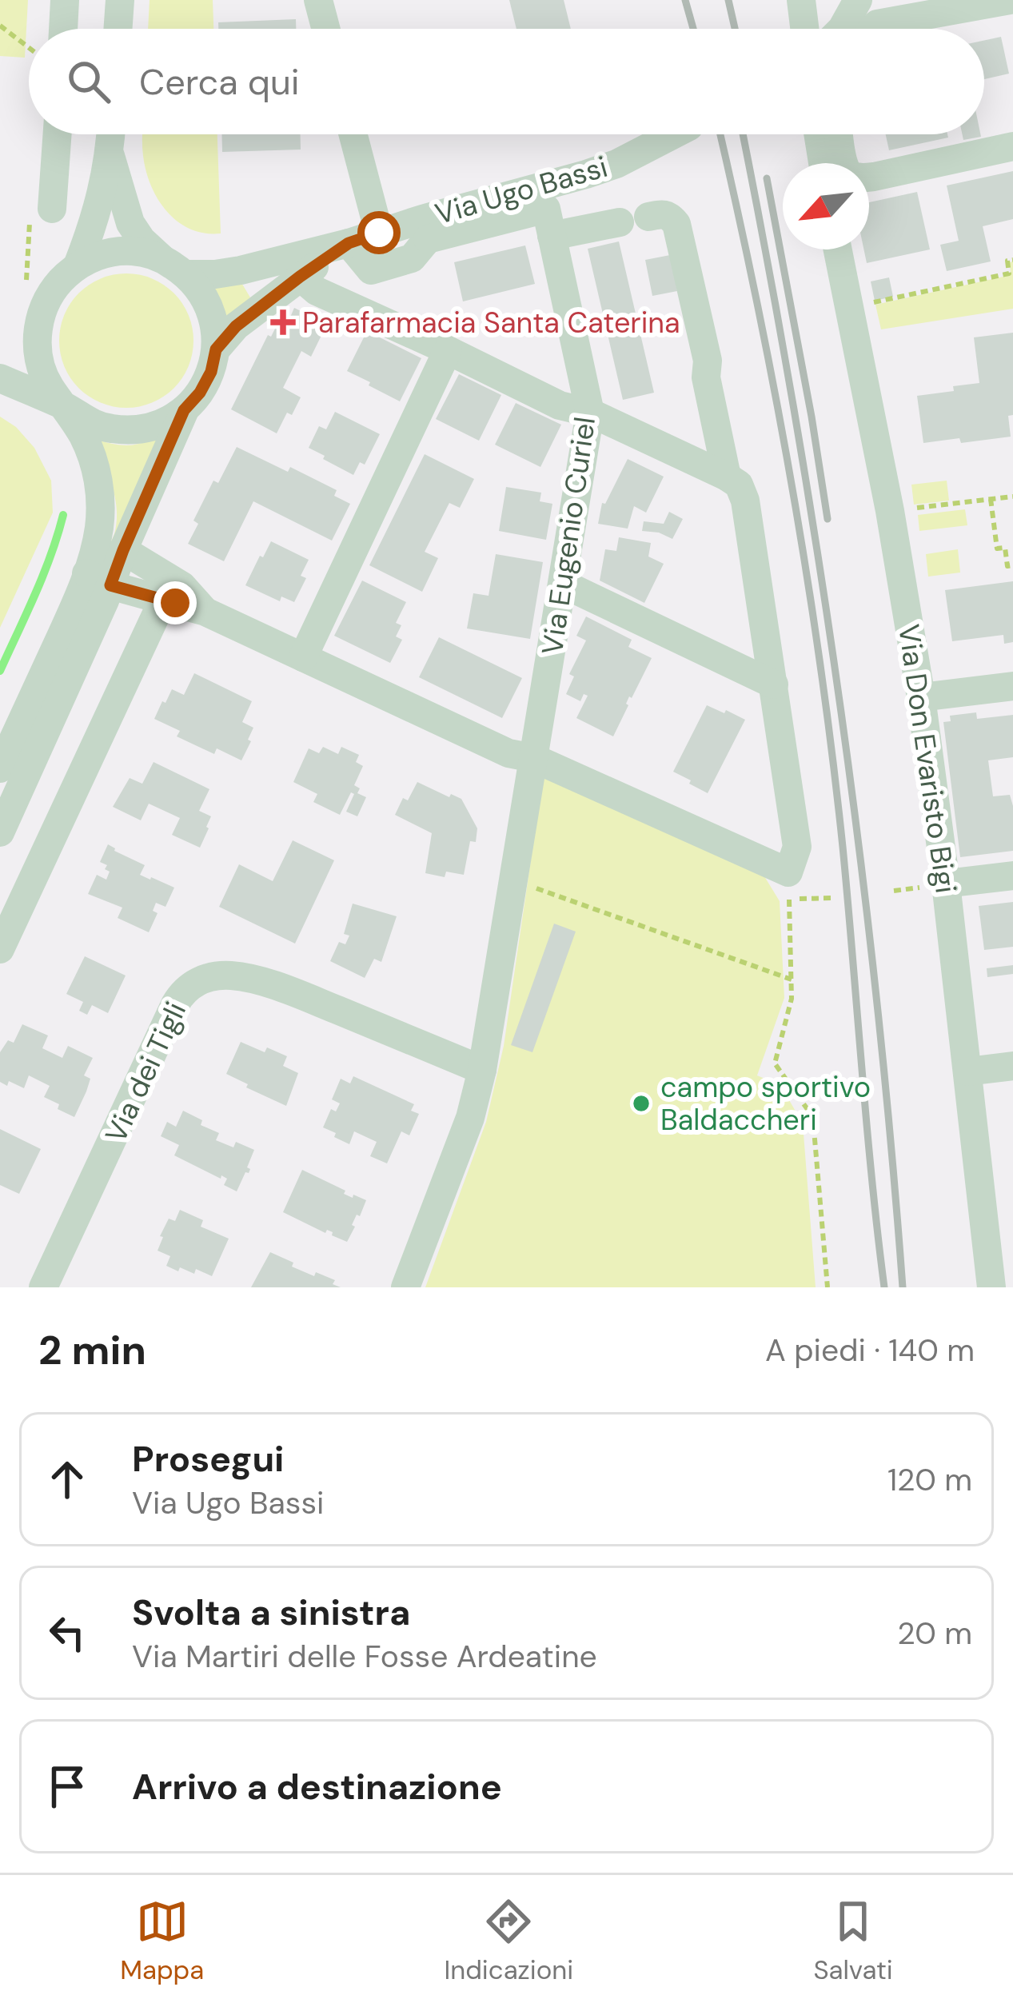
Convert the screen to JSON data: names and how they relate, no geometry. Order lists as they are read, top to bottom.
{
  "streets": {
    "street": [
      "Via Ugo Bassi",
      "Via Eugenio Curiel",
      "Via Don Evaristo Bigi",
      "Via dei Tigli"
    ]
  },
  "crossings": [
    ["Via Eugenio Curiel", "Via dei Tigli"]
  ],
  "places": {
    "health": ["Parafarmacia Santa Caterina"],
    "other": ["campo sportivo Baldaccheri"]
  },
  "north": "bottom left",
  "page": {
    "search": "Cerca qui",
    "heading": ["2 min", "A piedi · 140 m"],
    "list": [
      ["Prosegui", "Via Ugo Bassi", "120 m"],
      ["Svolta a sinistra", "Via Martiri delle Fosse Ardeatine", "20 m"],
      "Arrivo a destinazione"
    ],
    "nav": ["Mappa", "Indicazioni", "Salvati"]
  }
}
